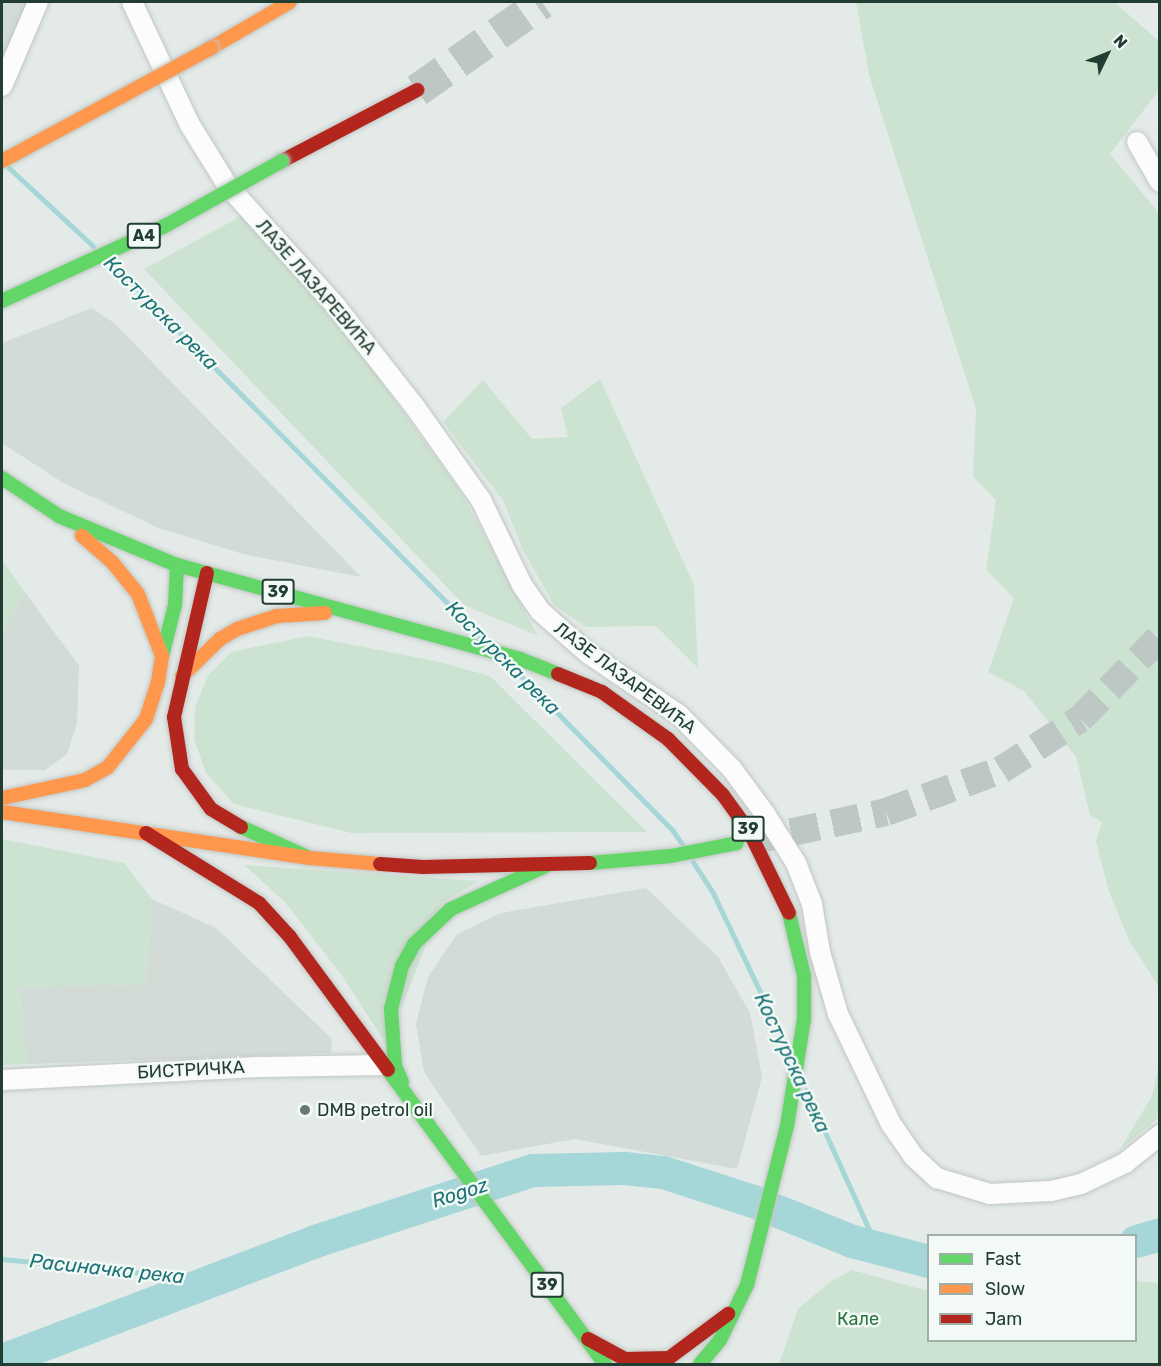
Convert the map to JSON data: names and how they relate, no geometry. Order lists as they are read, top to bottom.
{
  "streets": {
    "main road": ["A4", "39"],
    "street": ["ЛАЗЕ ЛАЗАРЕВИЋА", "БИСТРИЧКА"]
  },
  "crossings": [
    ["39", "БИСТРИЧКА"]
  ],
  "water": ["Костурска река", "Rogoz", "Расиначка река"],
  "parks": ["Кале"],
  "places": ["DMB petrol oil"],
  "legend": ["Fast", "Slow", "Jam"],
  "north": "top right"
}
